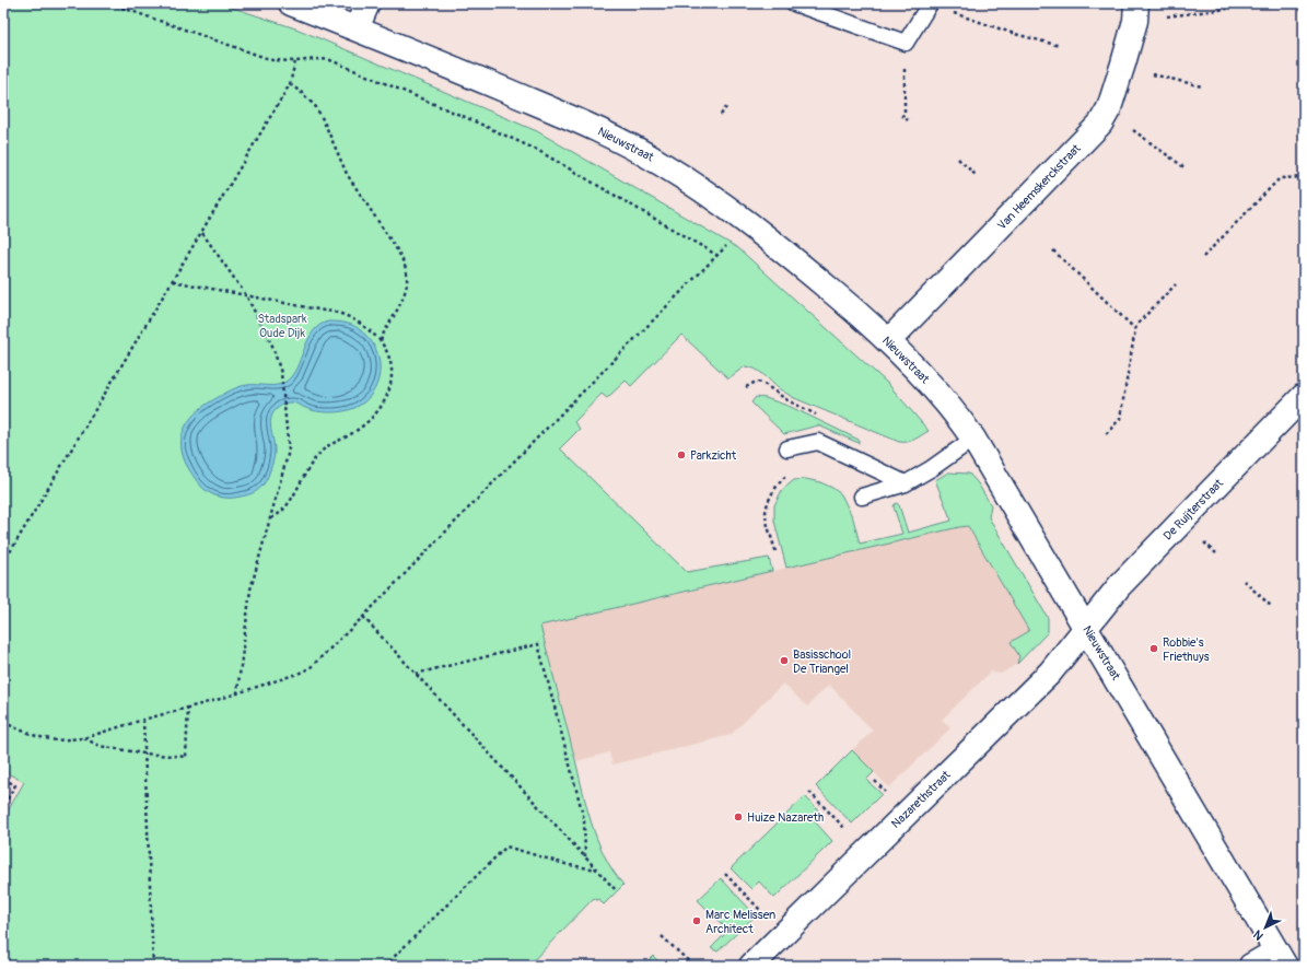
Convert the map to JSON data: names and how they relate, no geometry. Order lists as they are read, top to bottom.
{
  "streets": {
    "street": [
      "Nieuwstraat",
      "Van Heemskerckstraat",
      "De Ruijterstraat",
      "Nazarethstraat"
    ]
  },
  "crossings": [
    ["Nieuwstraat", "Van Heemskerckstraat"],
    ["Nieuwstraat", "De Ruijterstraat"],
    ["Nieuwstraat", "Nazarethstraat"],
    ["De Ruijterstraat", "Nazarethstraat"]
  ],
  "parks": ["Stadspark Oude Dijk"],
  "places": [
    "Parkzicht",
    "Robbie's Friethuys",
    "Basisschool De Triangel",
    "Huize Nazareth",
    "Marc Melissen Architect"
  ],
  "north": "bottom left"
}
